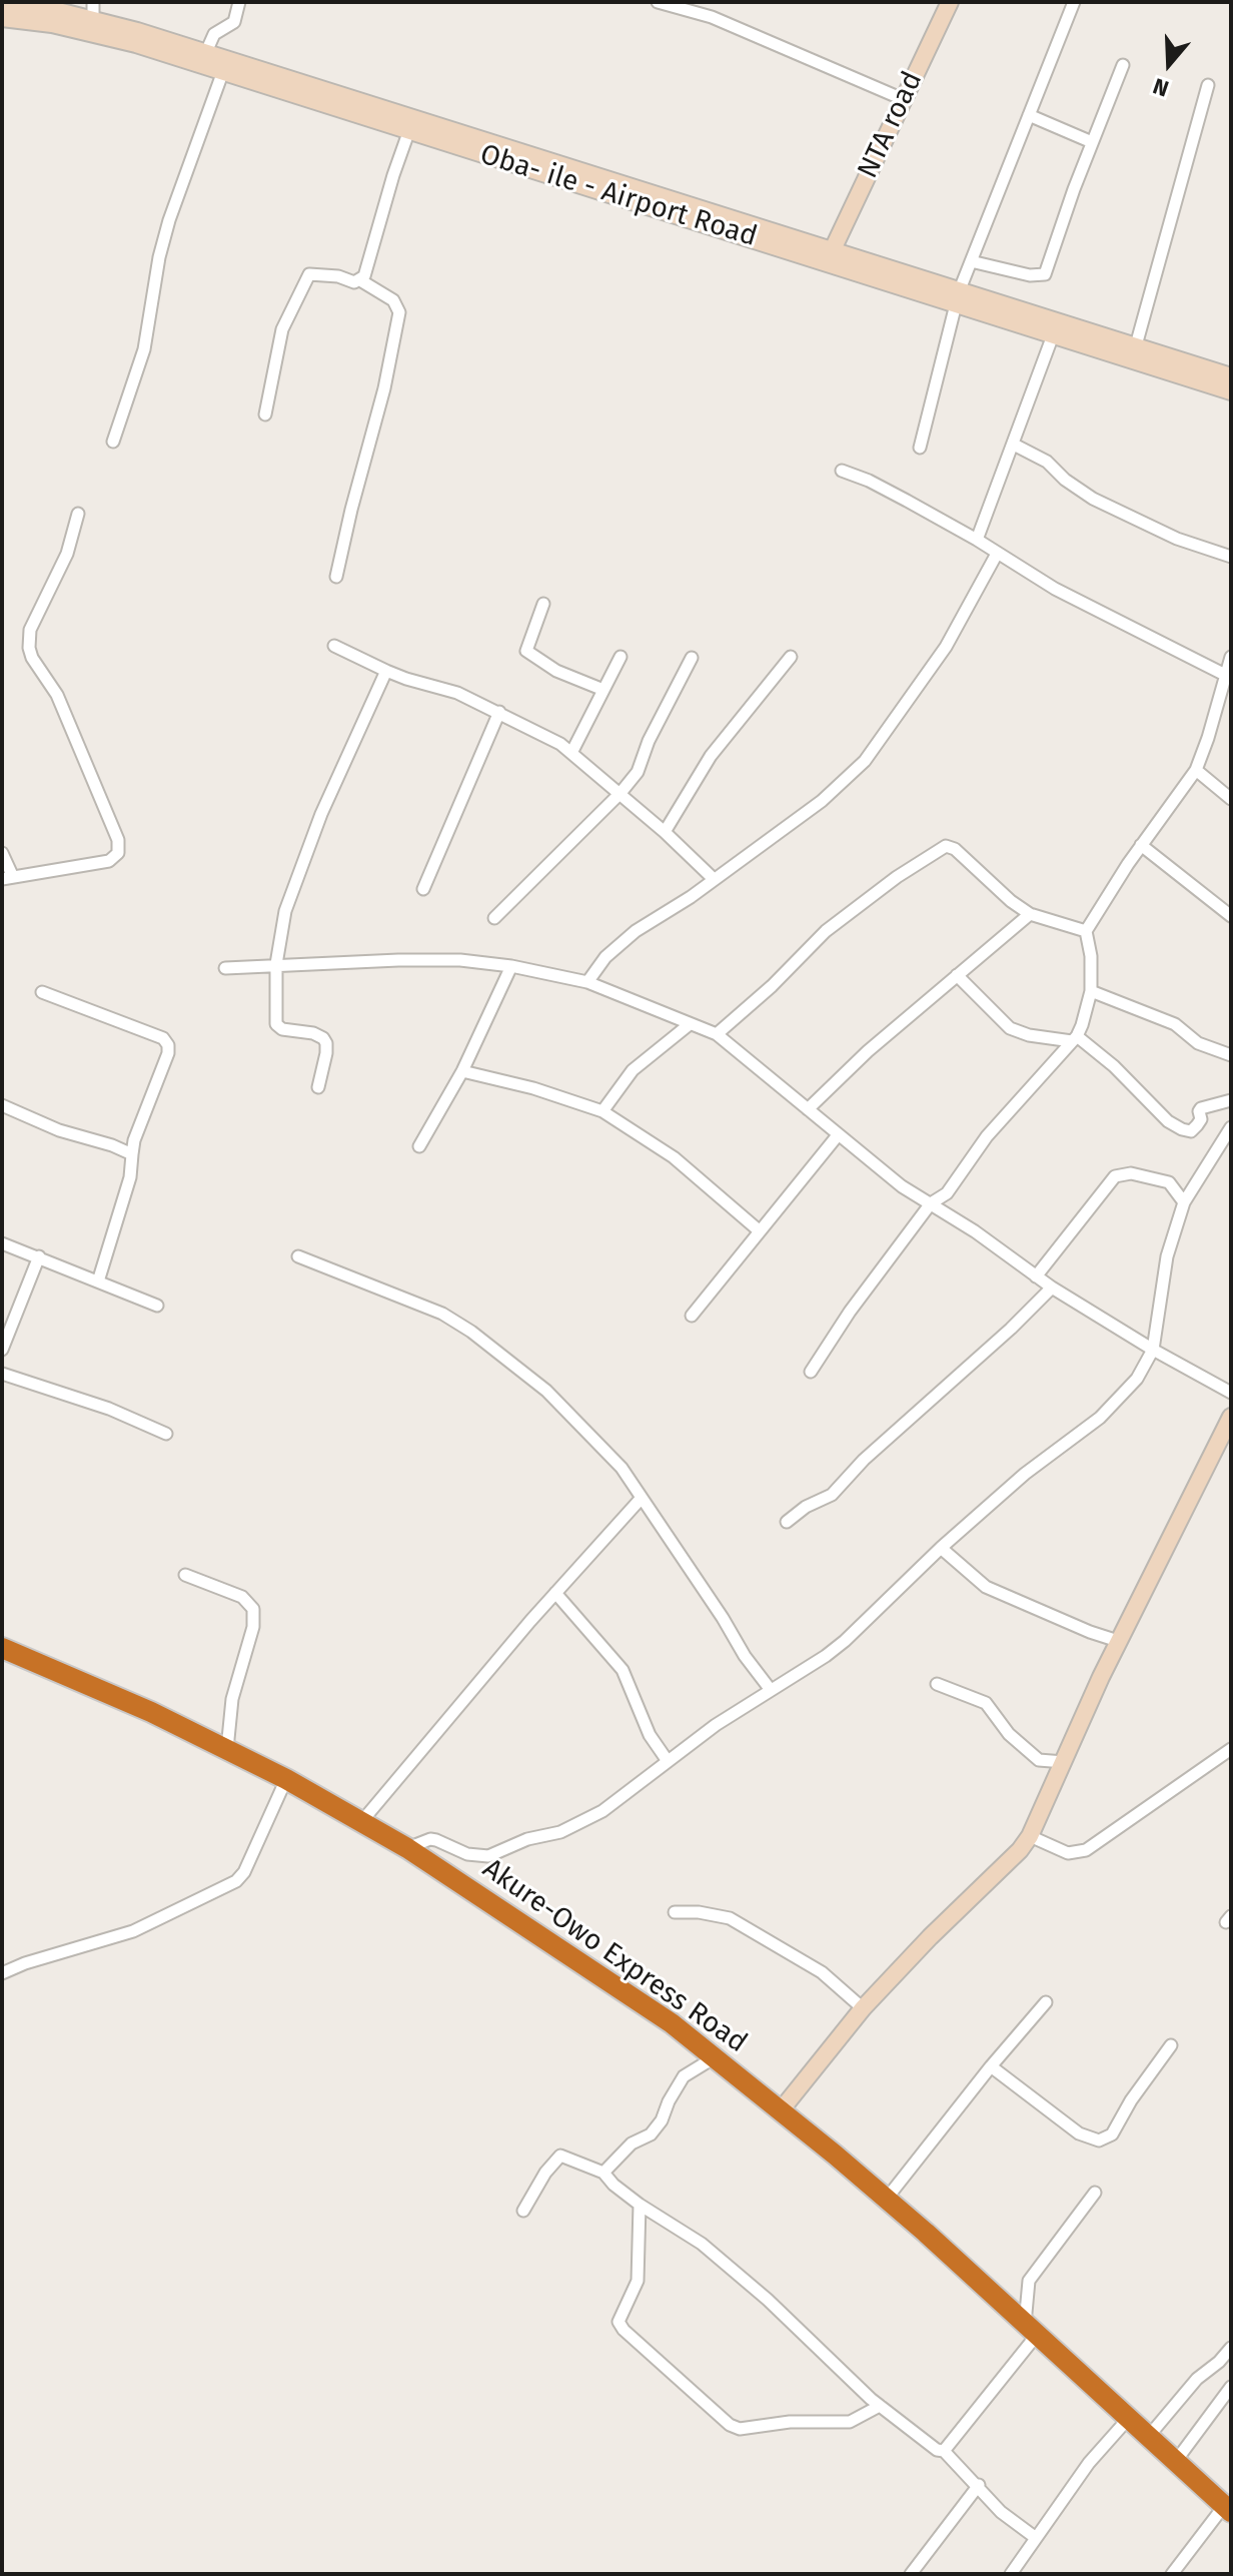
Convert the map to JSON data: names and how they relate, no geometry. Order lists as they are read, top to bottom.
{
  "streets": {
    "highway": ["Akure-Owo Express Road"],
    "main road": ["NTA road", "Oba- ile - Airport Road"]
  },
  "crossings": [
    ["NTA road", "Oba- ile - Airport Road"]
  ],
  "north": "bottom"
}
